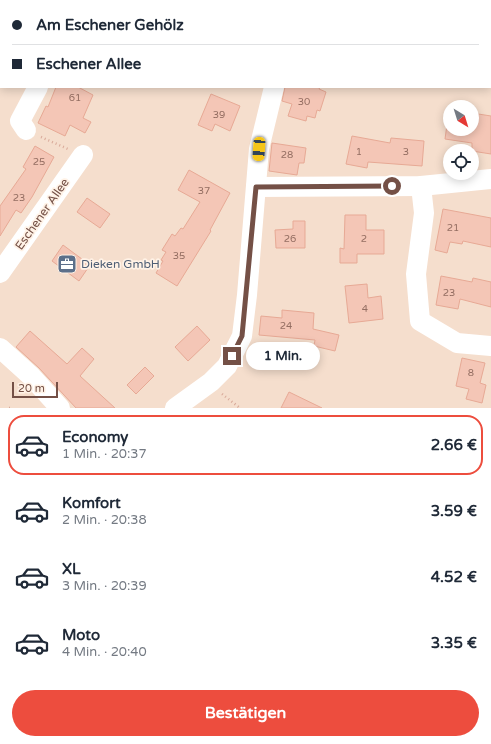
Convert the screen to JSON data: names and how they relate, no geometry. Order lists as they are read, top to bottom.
{
  "streets": {
    "street": ["Eschener Allee"]
  },
  "places": {
    "office": ["Dieken GmbH"]
  },
  "house_numbers": [
    "61",
    "30",
    "39",
    "1",
    "3",
    "28",
    "25",
    "37",
    "23",
    "21",
    "26",
    "2",
    "35",
    "23",
    "4",
    "24",
    "8"
  ],
  "scale_bar": "20 m",
  "north": "bottom right",
  "page": {
    "banner": ["Am Eschener Gehölz", "Eschener Allee"],
    "bubble": "1 Min.",
    "scale": "20 m",
    "list": [
      {
        "name": "Economy",
        "note": "1 Min. · 20:37",
        "value": "2.66 €"
      },
      {
        "name": "Komfort",
        "note": "2 Min. · 20:38",
        "value": "3.59 €"
      },
      {
        "name": "XL",
        "note": "3 Min. · 20:39",
        "value": "4.52 €"
      },
      {
        "name": "Moto",
        "note": "4 Min. · 20:40",
        "value": "3.35 €"
      }
    ],
    "buttons": "Bestätigen"
  }
}
